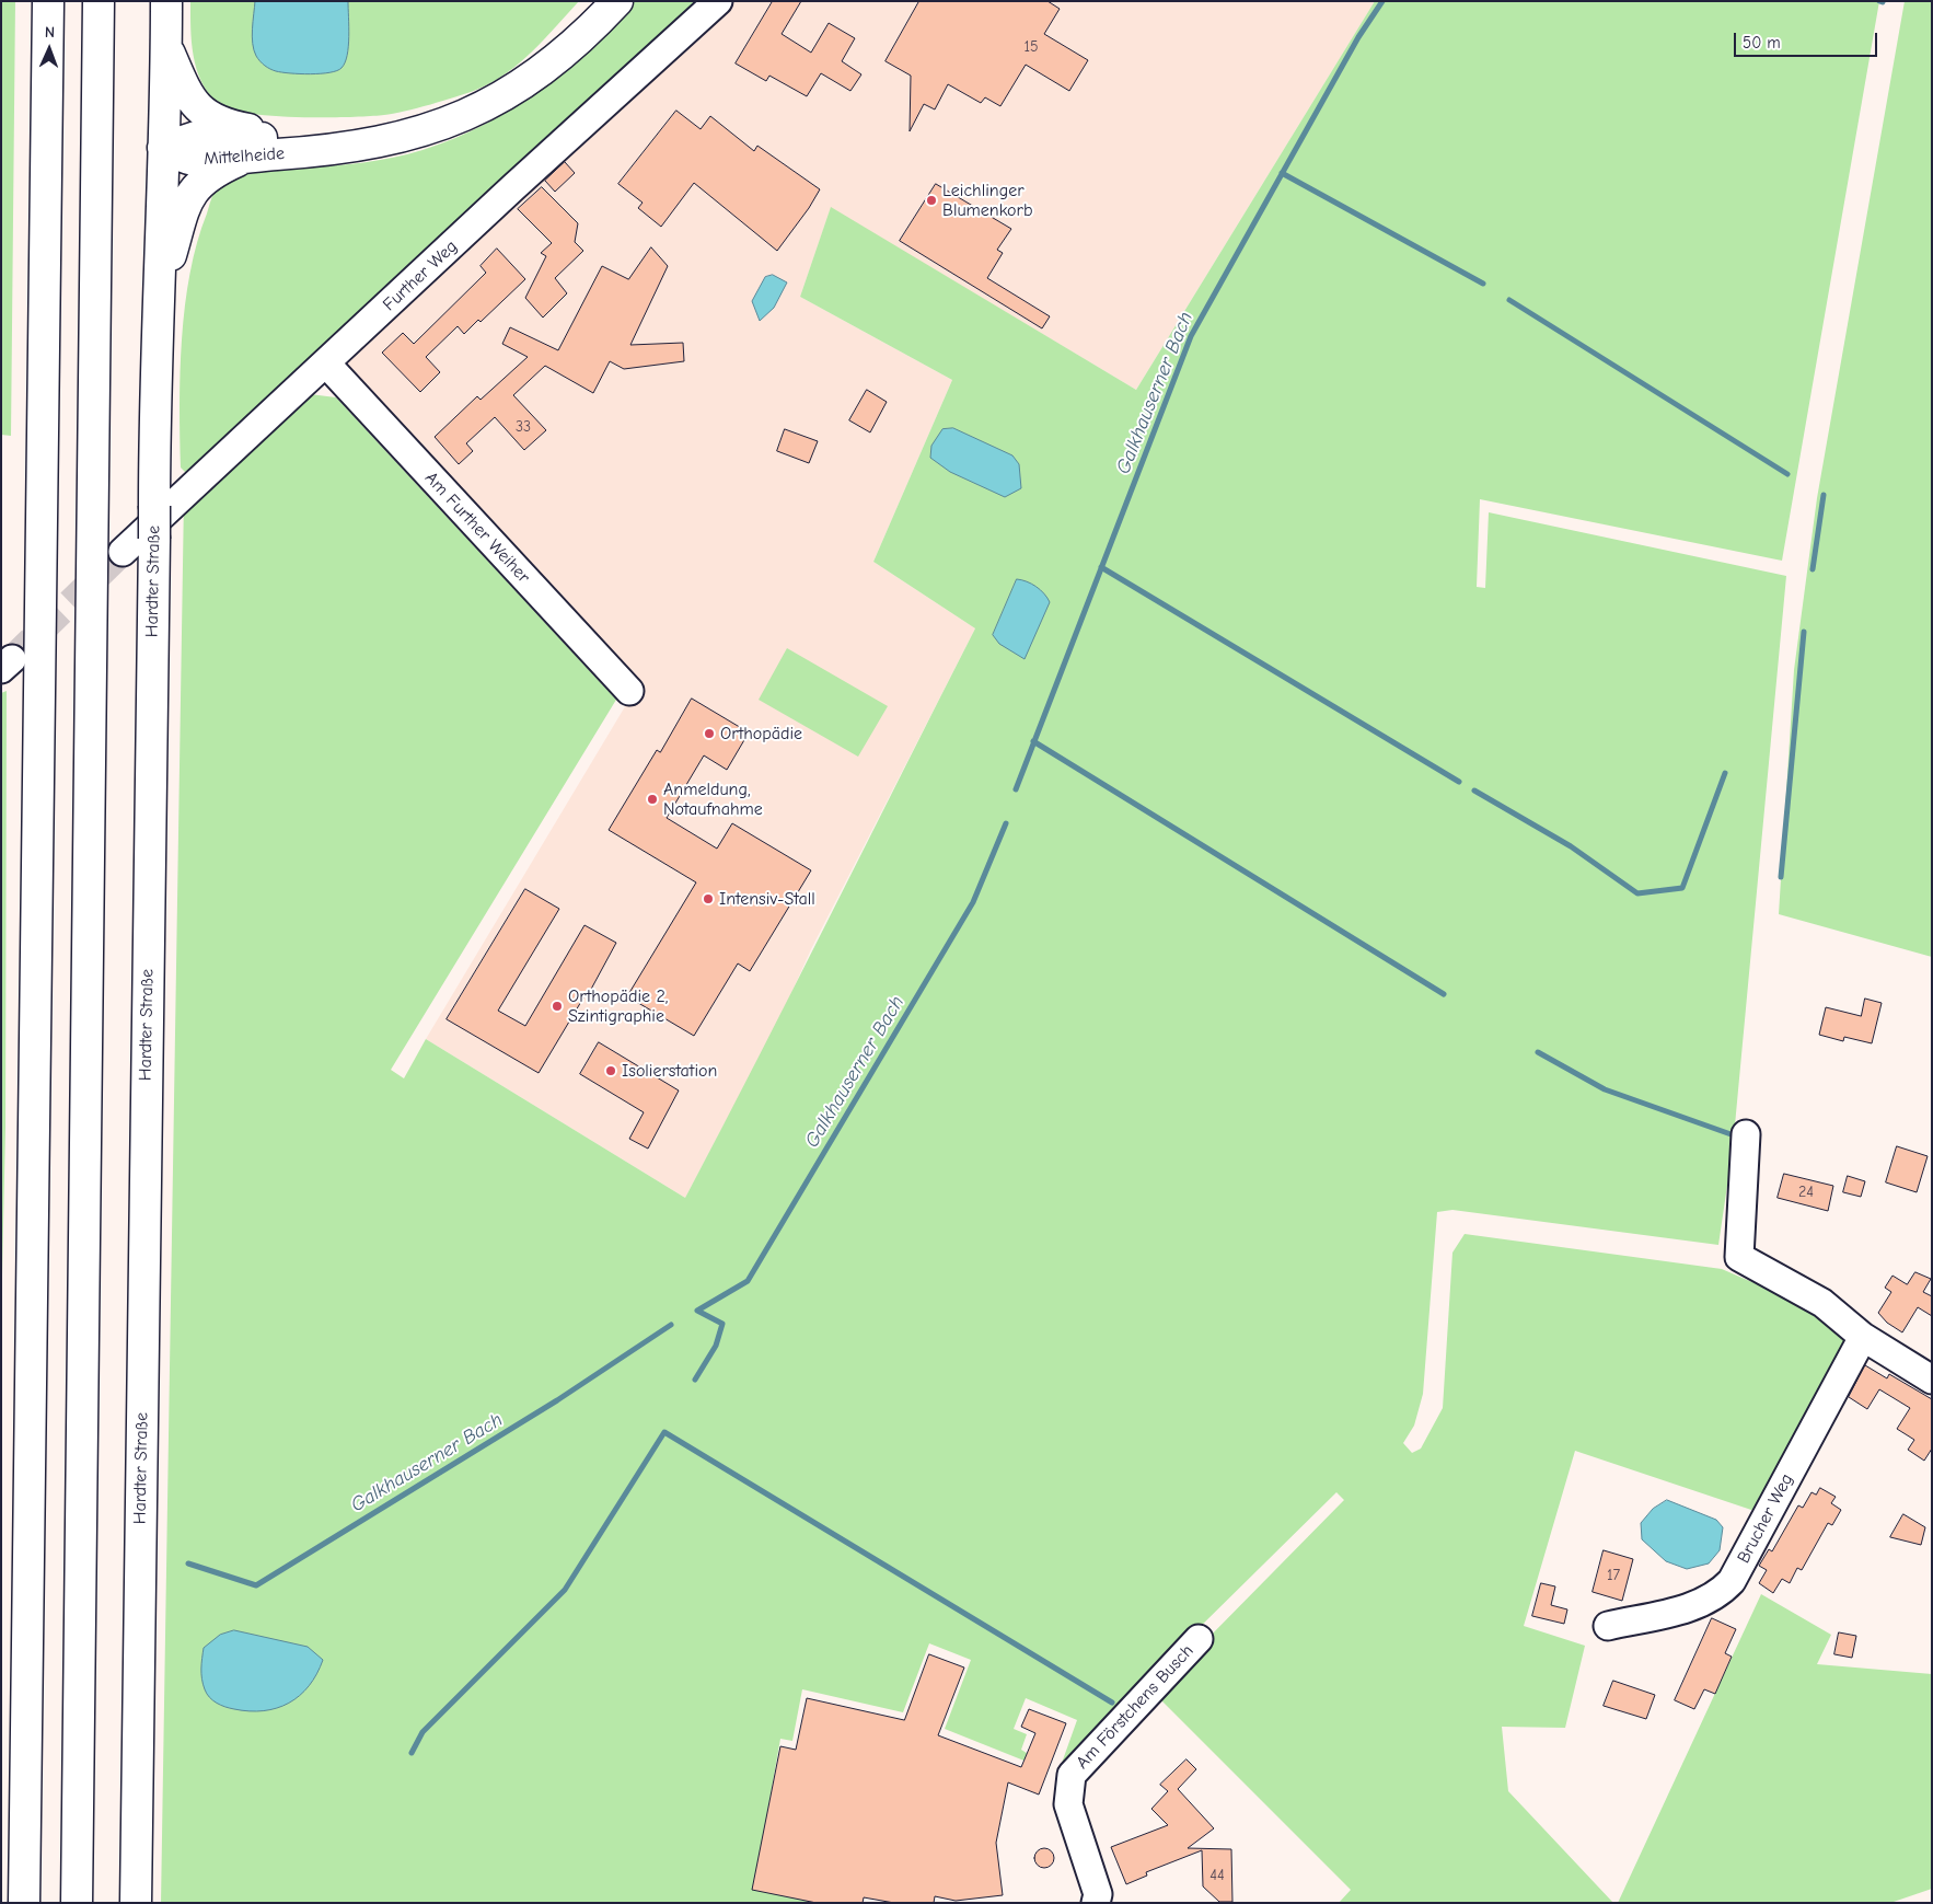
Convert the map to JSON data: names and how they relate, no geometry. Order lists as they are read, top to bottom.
{
  "streets": {
    "main road": ["Mittelheide", "Hardter Straße"],
    "street": [
      "Further Weg",
      "Am Further Weiher",
      "Brucher Weg",
      "Am Förstchens Busch"
    ]
  },
  "crossings": [
    ["Mittelheide", "Hardter Straße"],
    ["Further Weg", "Am Further Weiher"]
  ],
  "water": ["Galkhauserner Bach"],
  "places": [
    "Leichlinger Blumenkorb",
    "Orthopädie",
    "Anmeldung, Notaufnahme",
    "Intensiv-Stall",
    "Orthopädie 2, Szintigraphie",
    "Isolierstation"
  ],
  "house_numbers": [
    "15",
    "33",
    "24",
    "17",
    "44"
  ],
  "scale_bar": "50 m",
  "north": "top"
}
